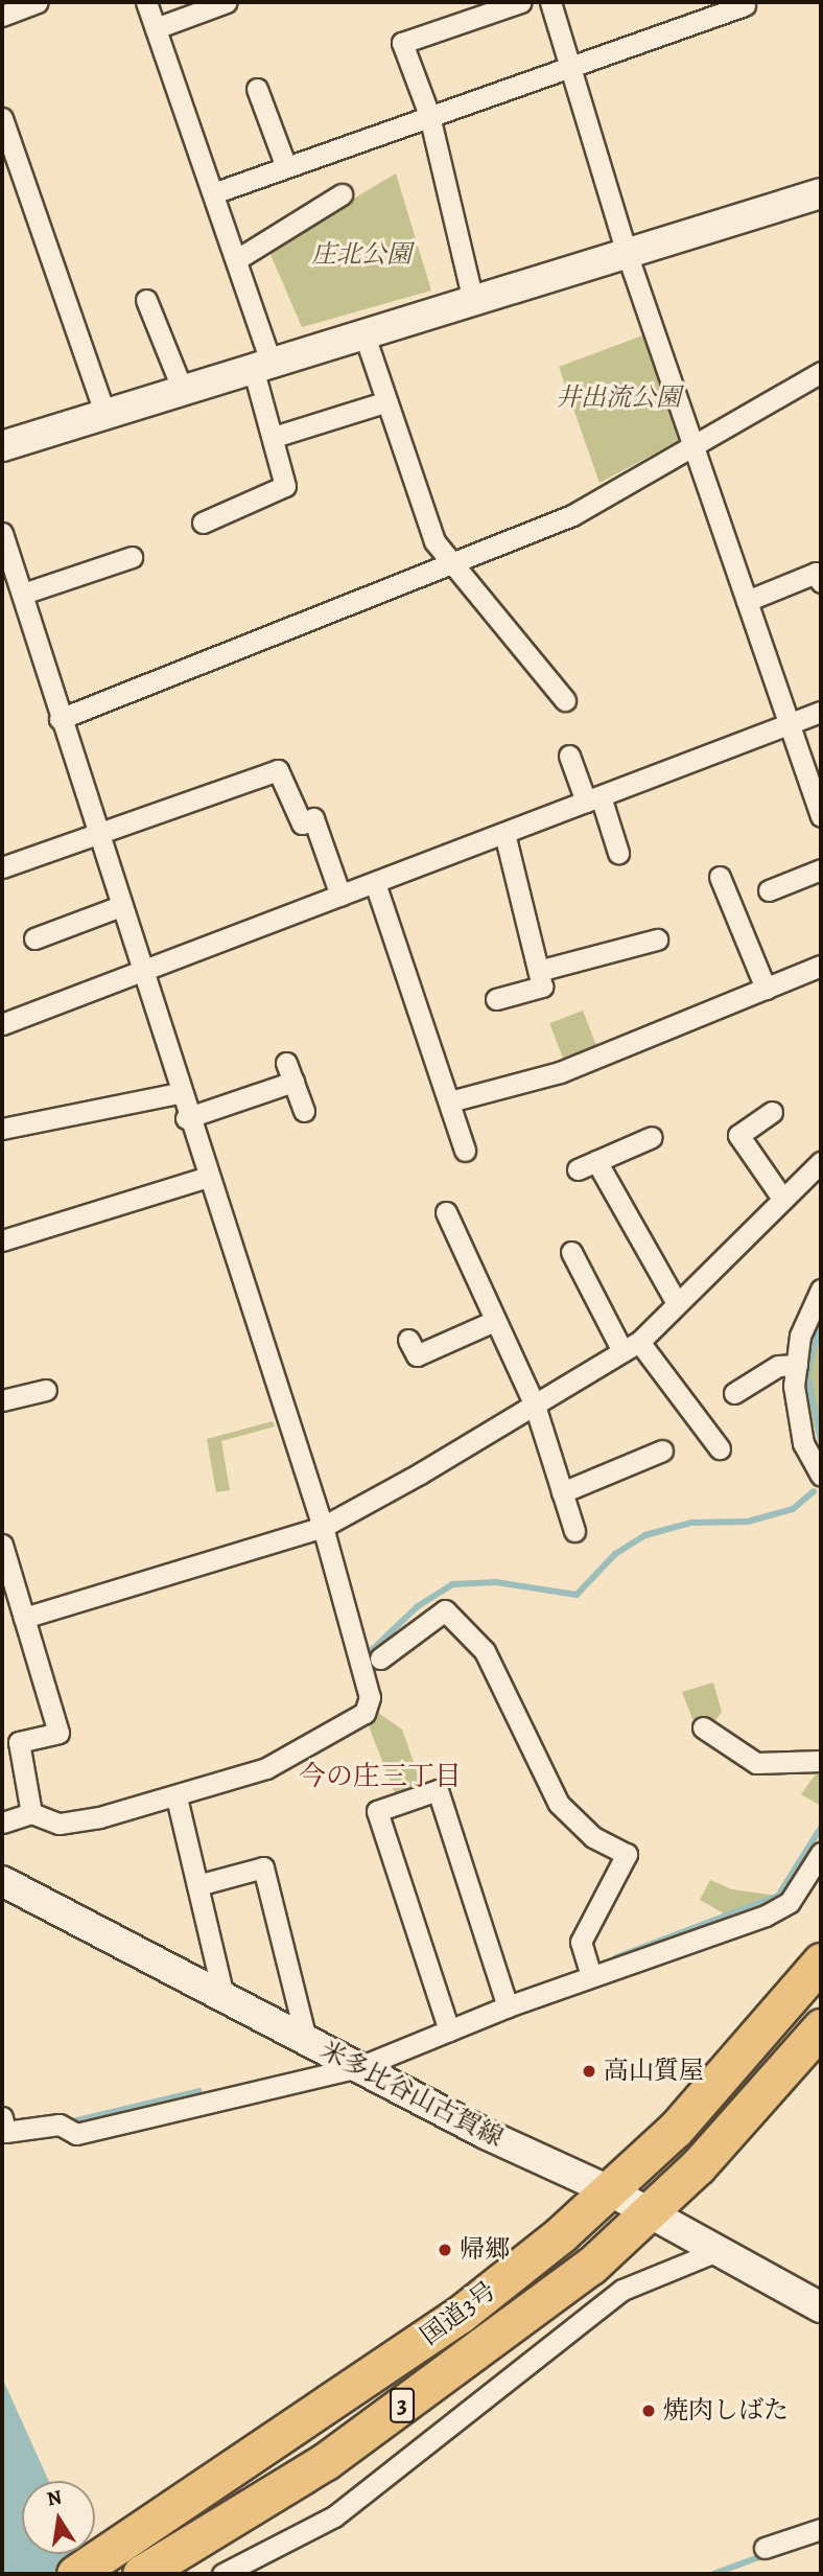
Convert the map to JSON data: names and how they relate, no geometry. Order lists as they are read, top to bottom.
{
  "streets": {
    "highway": ["国道3号", "3"],
    "main road": ["米多比谷山古賀線"]
  },
  "crossings": [
    ["米多比谷山古賀線", "国道3号"]
  ],
  "districts": ["今の庄三丁目"],
  "parks": ["庄北公園", "井出流公園"],
  "places": ["高山質屋", "帰郷", "焼肉しばた"],
  "north": "top"
}
